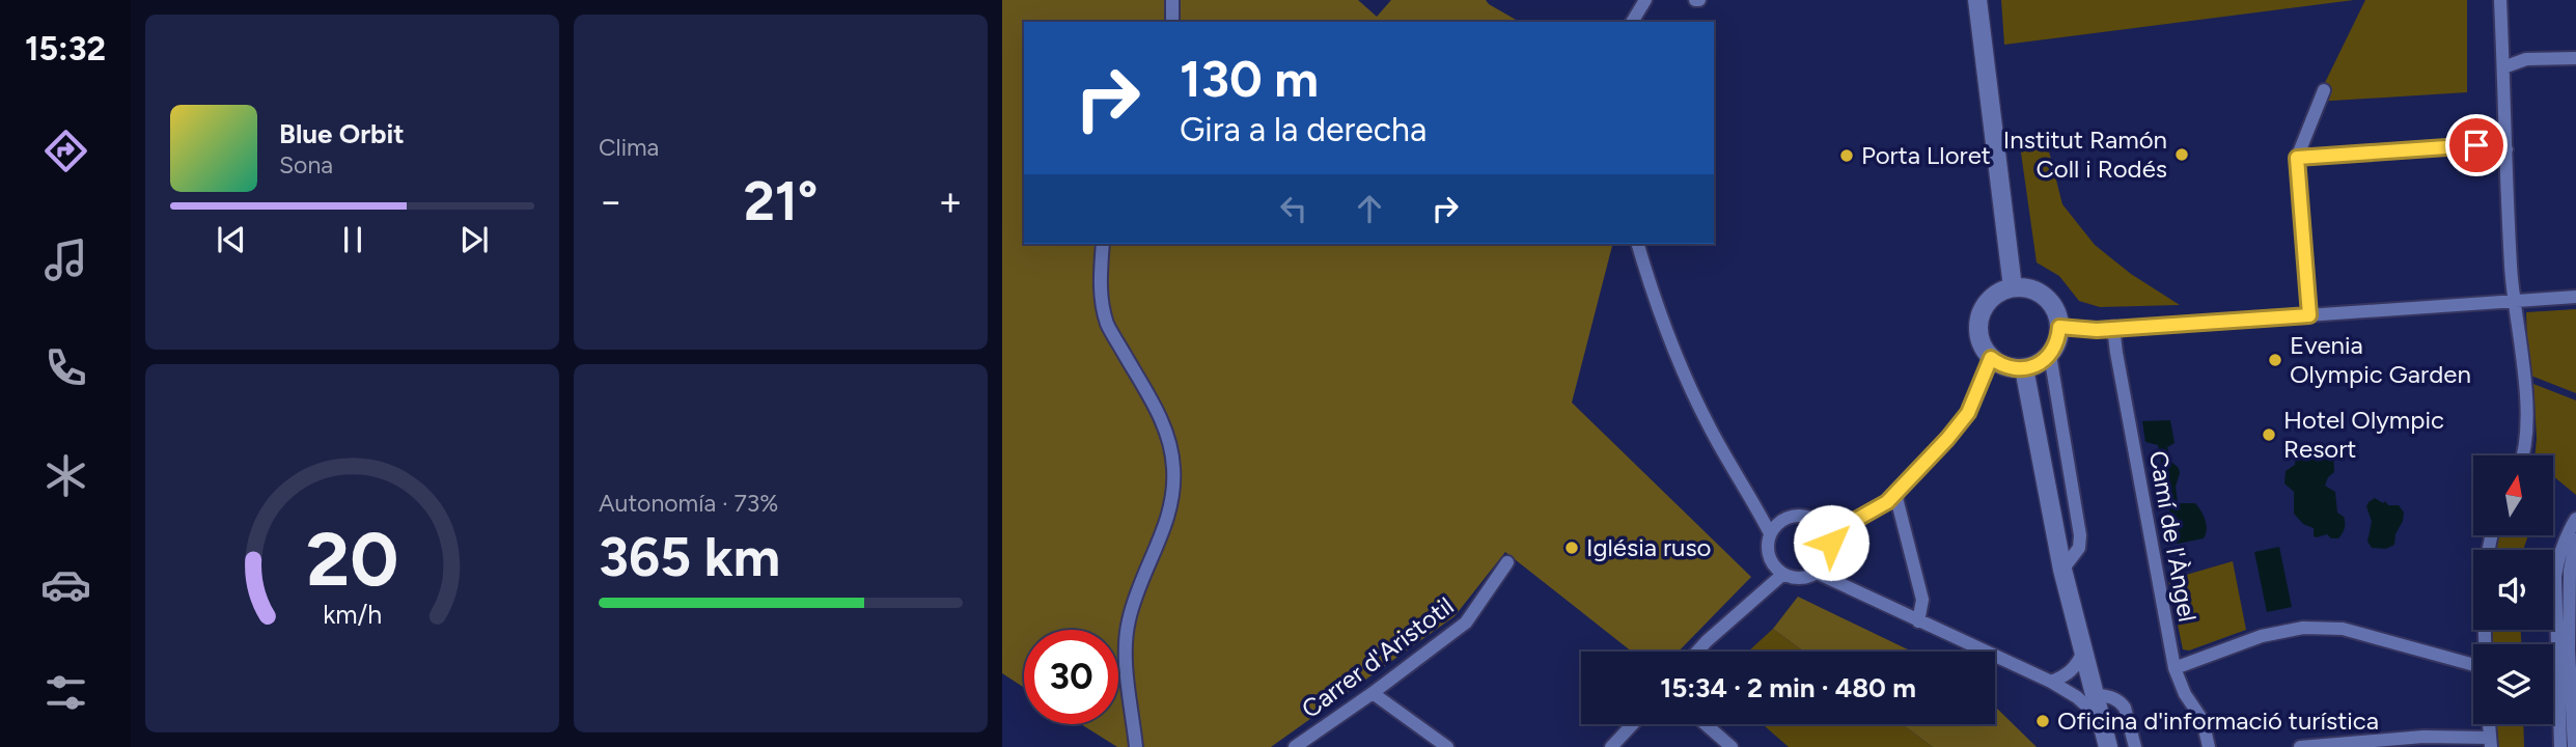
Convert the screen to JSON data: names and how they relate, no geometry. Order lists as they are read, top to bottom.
{
  "streets": {
    "street": ["Camí de l'Àngel", "Carrer d'Aristotil"]
  },
  "places": [
    "Institut Ramón Coll i Rodés",
    "Porta Lloret",
    "Evenia Olympic Garden",
    "Hotel Olympic Resort",
    "Iglésia ruso",
    "Oficina d'informació turística"
  ],
  "north": "top",
  "page": {
    "tabs": "15:32",
    "tile": [
      "Clima",
      ["Autonomía · 73%", "365 km"]
    ],
    "turn": ["130 m", "Gira a la derecha"],
    "song": ["Blue Orbit", "Sona"],
    "heat": ["−", "21°", "+"],
    "limit": "30",
    "trip": "15:34 · 2 min · 480 m",
    "gauge": ["20", "km/h"]
  }
}
